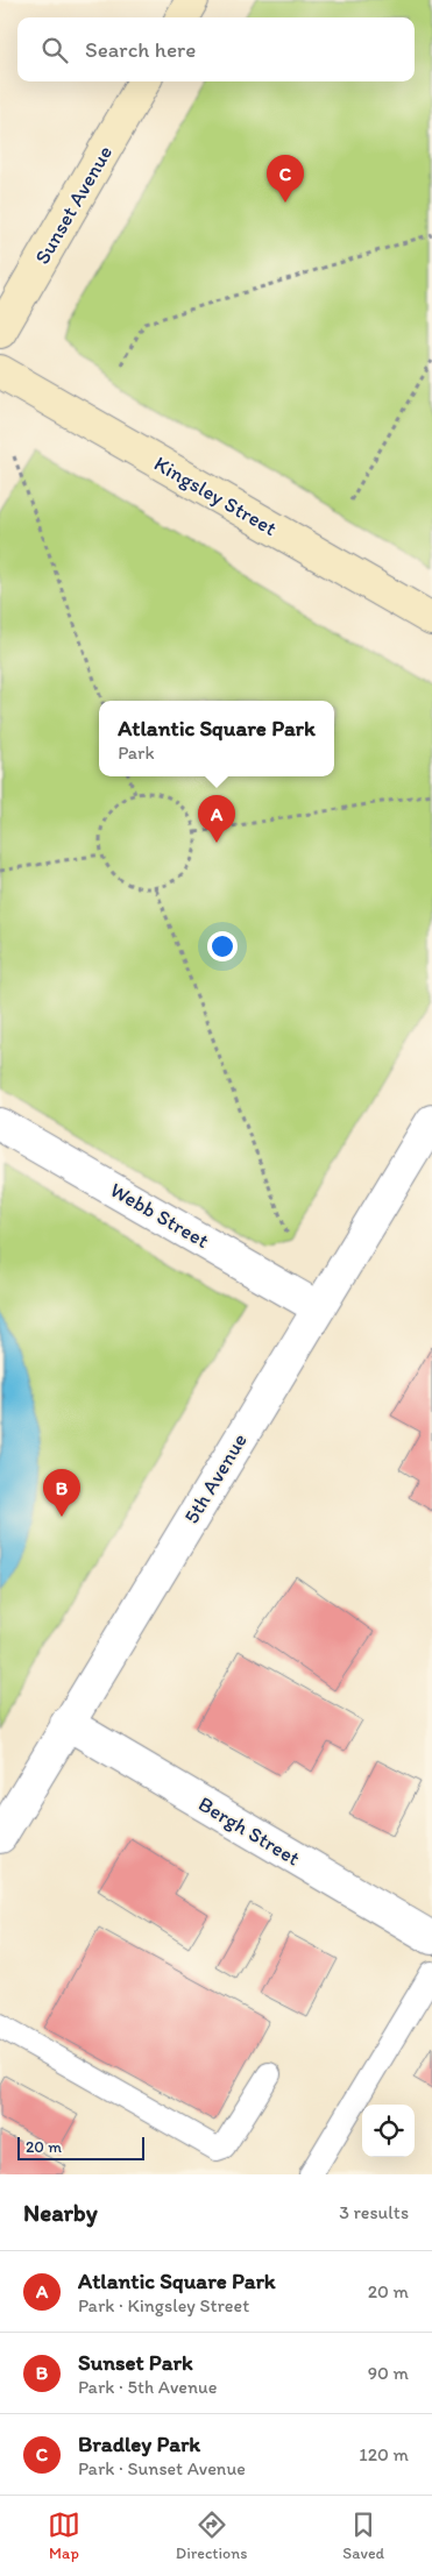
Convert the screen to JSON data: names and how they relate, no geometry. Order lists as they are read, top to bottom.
{
  "streets": {
    "street": [
      "Sunset Avenue",
      "Kingsley Street",
      "Webb Street",
      "5th Avenue",
      "Bergh Street"
    ]
  },
  "crossings": [
    ["Webb Street", "5th Avenue"],
    ["5th Avenue", "Bergh Street"]
  ],
  "scale_bar": "20 m",
  "page": {
    "search": "Search here",
    "pins": ["C", "A", "B"],
    "popup": ["Atlantic Square Park", "Park"],
    "scale": "20 m",
    "heading": ["Nearby", "3 results"],
    "list": [
      {
        "mark": "A",
        "name": "Atlantic Square Park",
        "note": "Park · Kingsley Street",
        "value": "20 m"
      },
      {
        "mark": "B",
        "name": "Sunset Park",
        "note": "Park · 5th Avenue",
        "value": "90 m"
      },
      {
        "mark": "C",
        "name": "Bradley Park",
        "note": "Park · Sunset Avenue",
        "value": "120 m"
      }
    ],
    "nav": ["Map", "Directions", "Saved"]
  }
}
